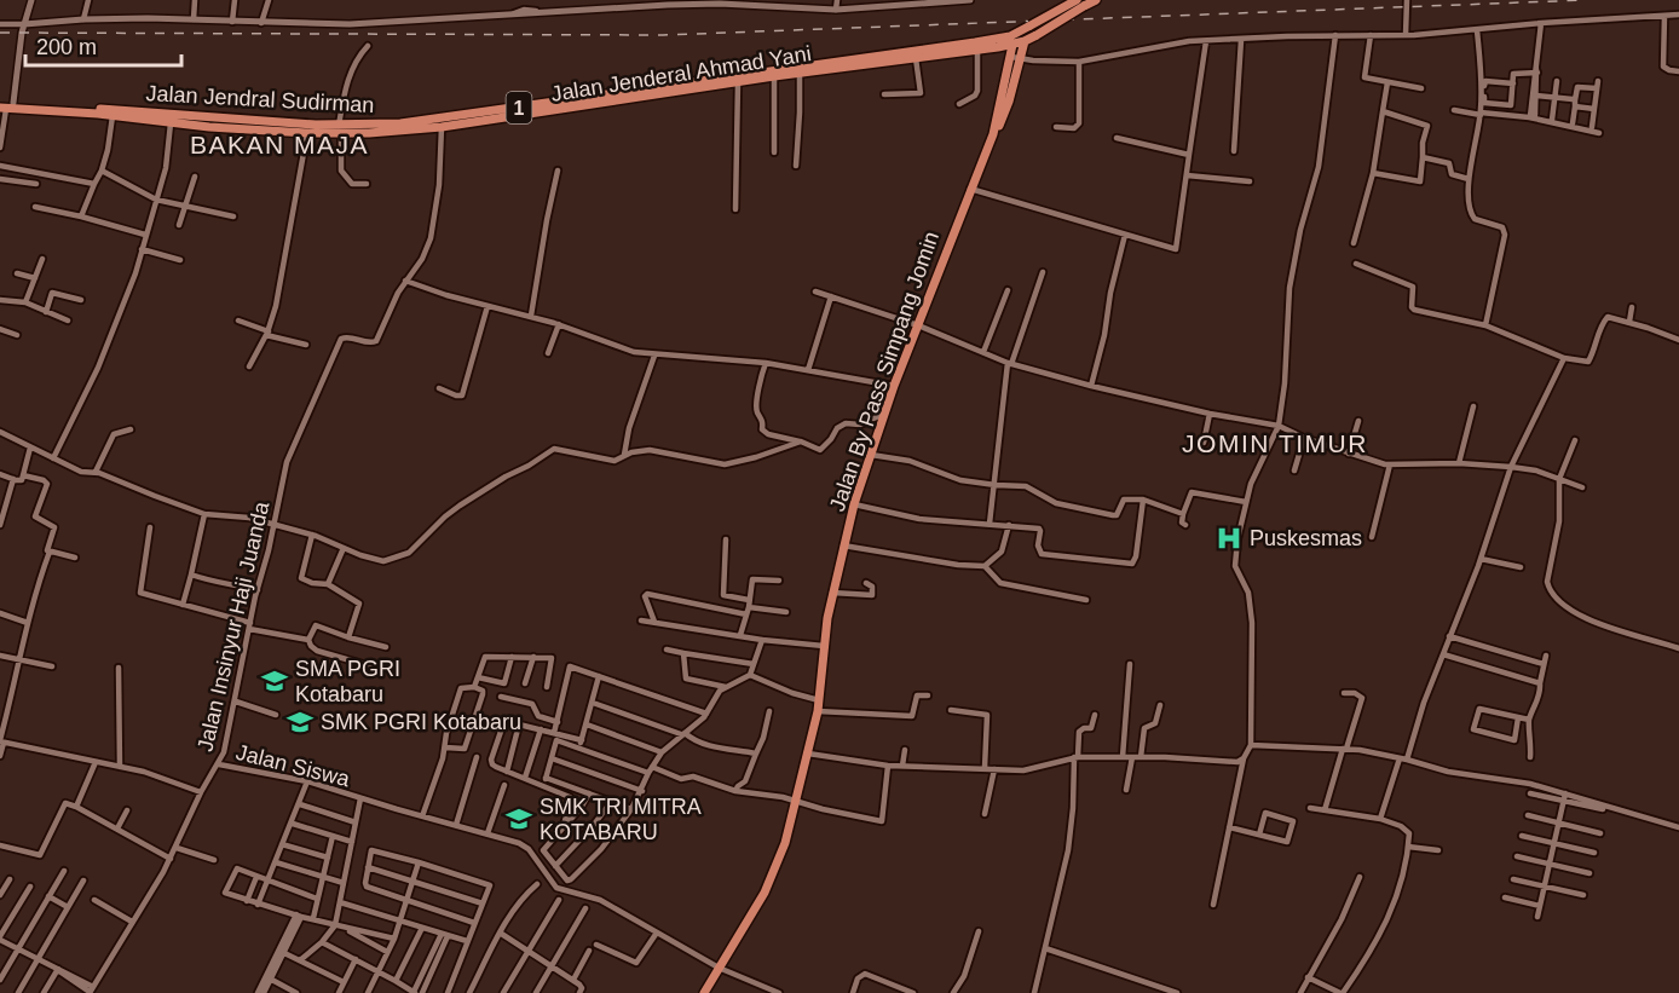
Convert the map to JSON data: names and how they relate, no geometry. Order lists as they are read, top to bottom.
{
  "streets": {
    "highway": [
      "Jalan Jenderal Ahmad Yani",
      "Jalan Jendral Sudirman",
      "1",
      "Jalan By Pass Simpang Jomin"
    ],
    "street": ["Jalan Insinyur Haji Juanda", "Jalan Siswa"]
  },
  "crossings": [
    ["Jalan Jenderal Ahmad Yani", "Jalan Jendral Sudirman"],
    ["Jalan Jenderal Ahmad Yani", "Jalan By Pass Simpang Jomin"],
    ["Jalan By Pass Simpang Jomin", "Jalan Siswa"],
    ["Jalan Insinyur Haji Juanda", "Jalan Siswa"]
  ],
  "districts": ["BAKAN MAJA", "JOMIN TIMUR"],
  "places": {
    "hospital": ["Puskesmas"],
    "school or university": ["SMA PGRI Kotabaru", "SMK PGRI Kotabaru", "SMK TRI MITRA KOTABARU"]
  },
  "scale_bar": "200 m"
}
